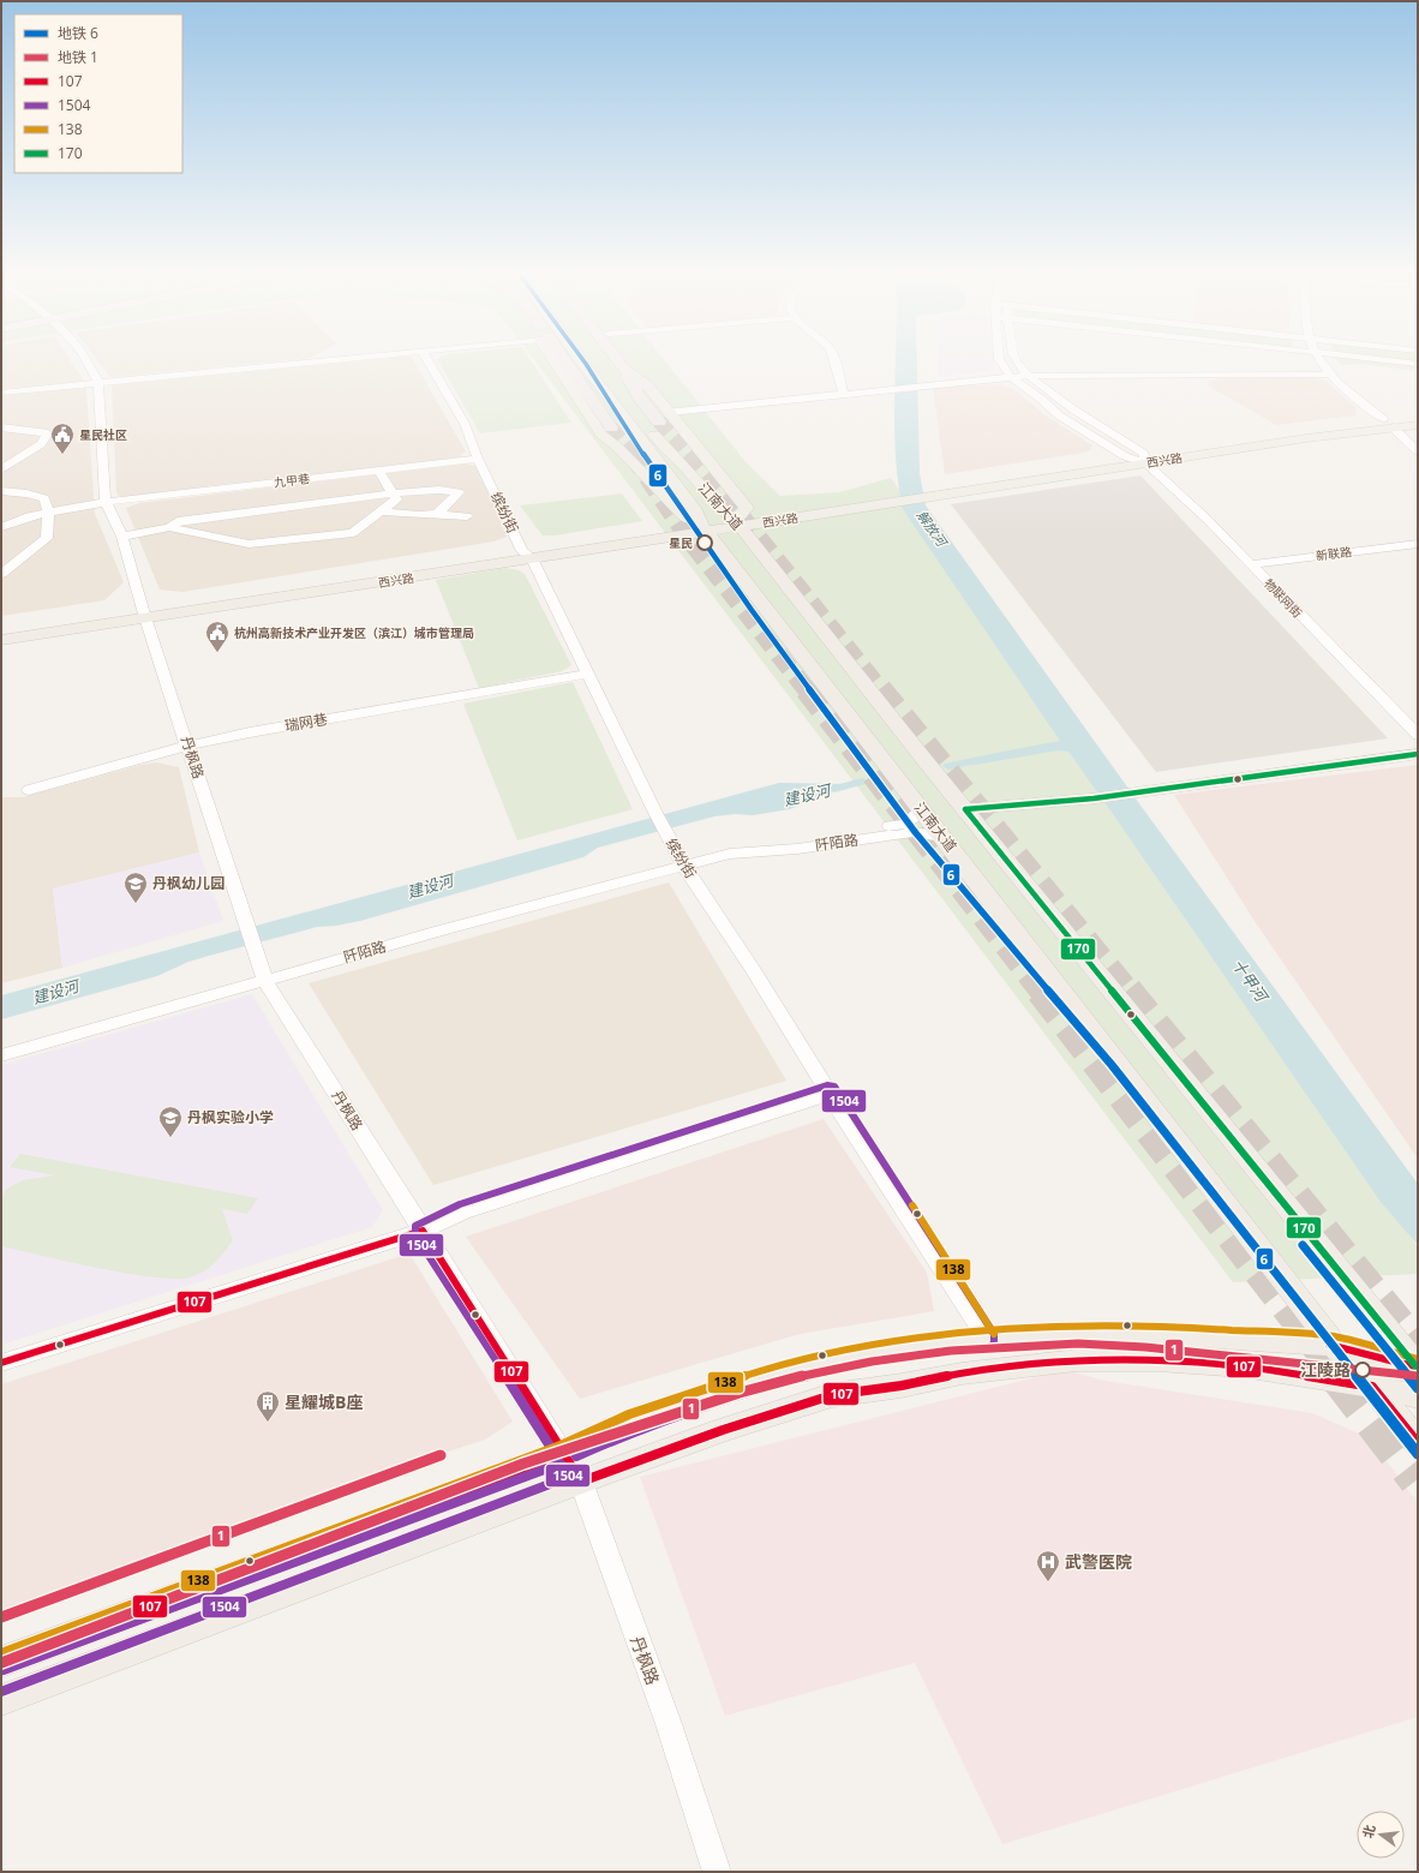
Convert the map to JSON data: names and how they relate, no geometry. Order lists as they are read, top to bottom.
{
  "streets": {
    "main road": ["西兴路", "江南大道"],
    "street": [
      "九甲巷",
      "缤纷街",
      "新联路",
      "物联网街",
      "瑞网巷",
      "丹枫路",
      "阡陌路"
    ]
  },
  "crossings": [
    ["西兴路", "江南大道"],
    ["西兴路", "缤纷街"],
    ["西兴路", "物联网街"],
    ["西兴路", "丹枫路"],
    ["九甲巷", "缤纷街"],
    ["九甲巷", "丹枫路"],
    ["江南大道", "阡陌路"],
    ["缤纷街", "瑞网巷"],
    ["缤纷街", "阡陌路"],
    ["新联路", "物联网街"],
    ["瑞网巷", "丹枫路"],
    ["丹枫路", "阡陌路"]
  ],
  "water": ["解放河", "建设河", "十甲河"],
  "places": {
    "public building": ["星民社区", "杭州高新技术产业开发区（滨江）城市管理局"],
    "other": ["星民", "江陵路"],
    "school or university": ["丹枫幼儿园", "丹枫实验小学"],
    "building": ["星耀城B座"],
    "hospital": ["武警医院"]
  },
  "lines": [
    "metro line 6",
    "transit line 170",
    "transit line 1504",
    "transit line 138",
    "transit line 107",
    "metro line 1"
  ],
  "legend": [
    "地铁 6",
    "地铁 1",
    "107",
    "1504",
    "138",
    "170"
  ],
  "north": "left"
}
